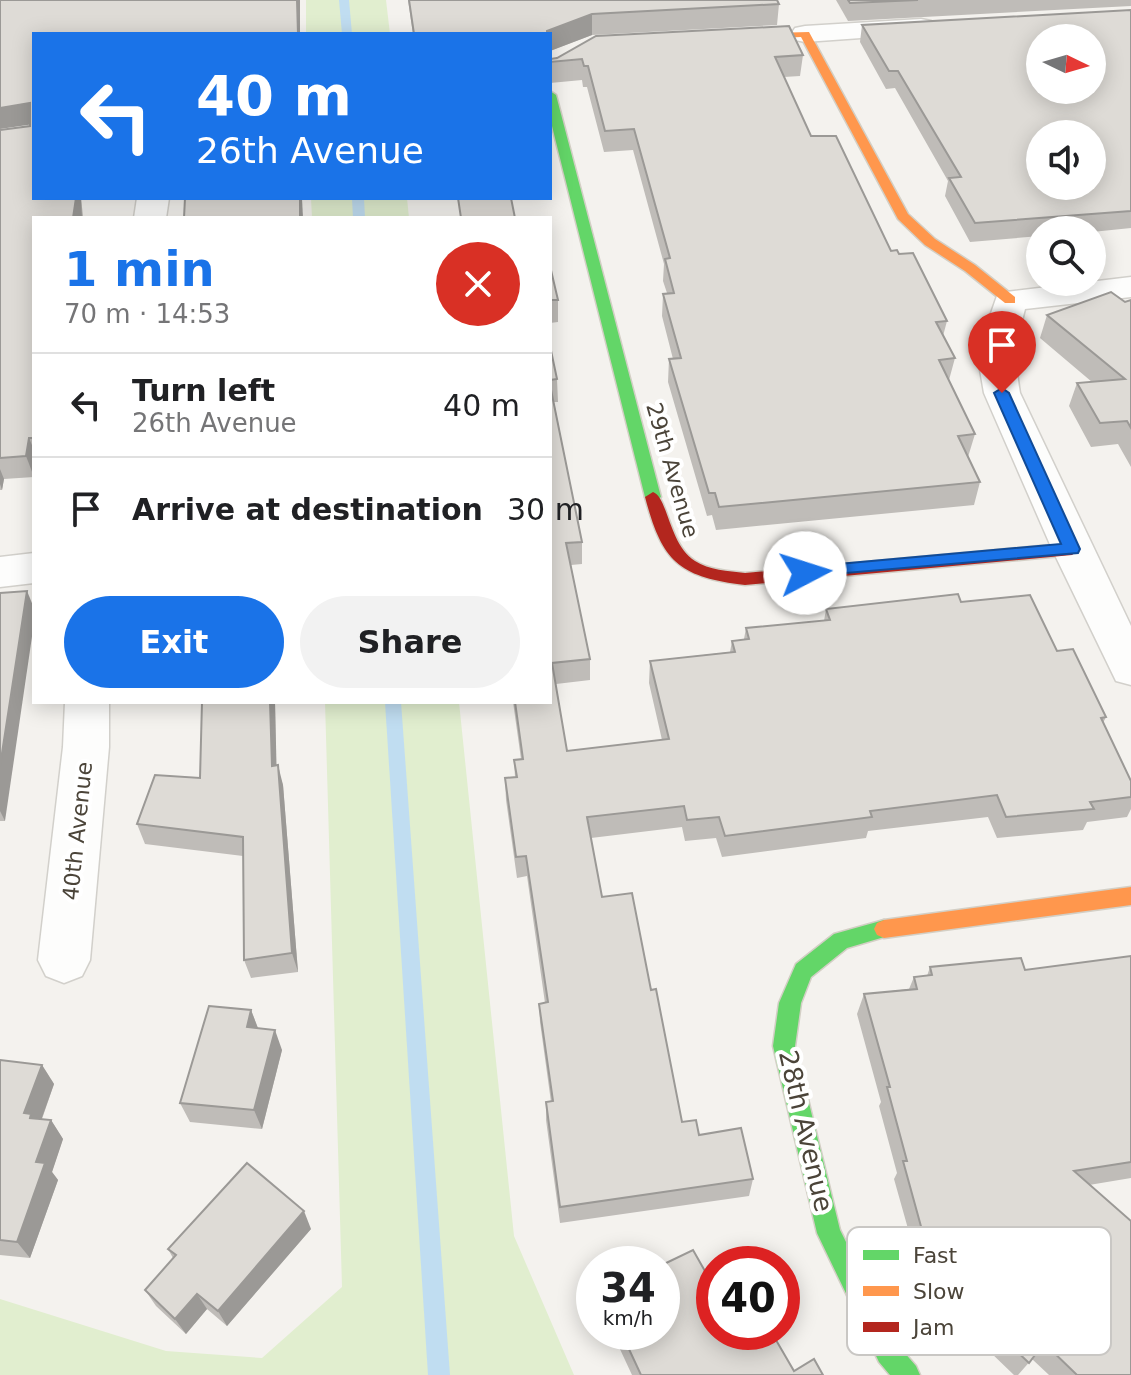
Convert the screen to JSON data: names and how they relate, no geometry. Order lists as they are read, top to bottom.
{
  "streets": {
    "street": ["29th Avenue", "40th Avenue", "28th Avenue"]
  },
  "legend": ["Fast", "Slow", "Jam"],
  "north": "right",
  "page": {
    "turn": ["40 m", "26th Avenue"],
    "heading": ["1 min", "70 m · 14:53"],
    "list": [
      {
        "name": "Turn left",
        "note": "26th Avenue",
        "value": "40 m"
      },
      {
        "name": "Arrive at destination",
        "value": "30 m"
      }
    ],
    "buttons": ["Exit", "Share"],
    "speed": "34 km/h",
    "limit": "40"
  }
}
